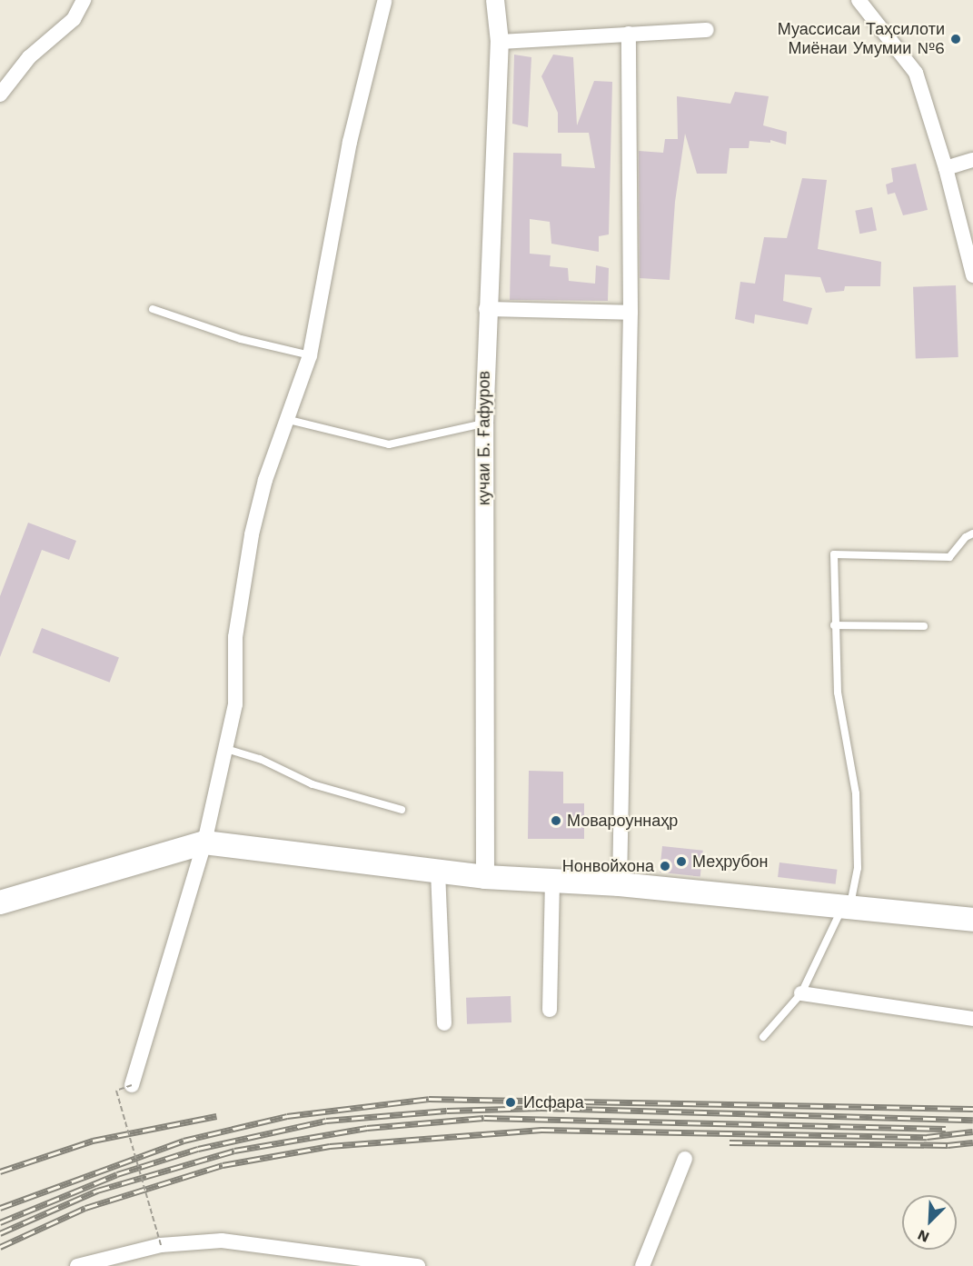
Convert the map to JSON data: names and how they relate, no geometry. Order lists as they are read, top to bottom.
{
  "streets": {
    "street": ["кучаи Б. Ғафуров"]
  },
  "places": [
    "Муассисаи Таҳсилоти Миёнаи Умумии №6",
    "Мовароуннаҳр",
    "Меҳрубон",
    "Нонвойхона",
    "Исфара"
  ],
  "north": "bottom left"
}
